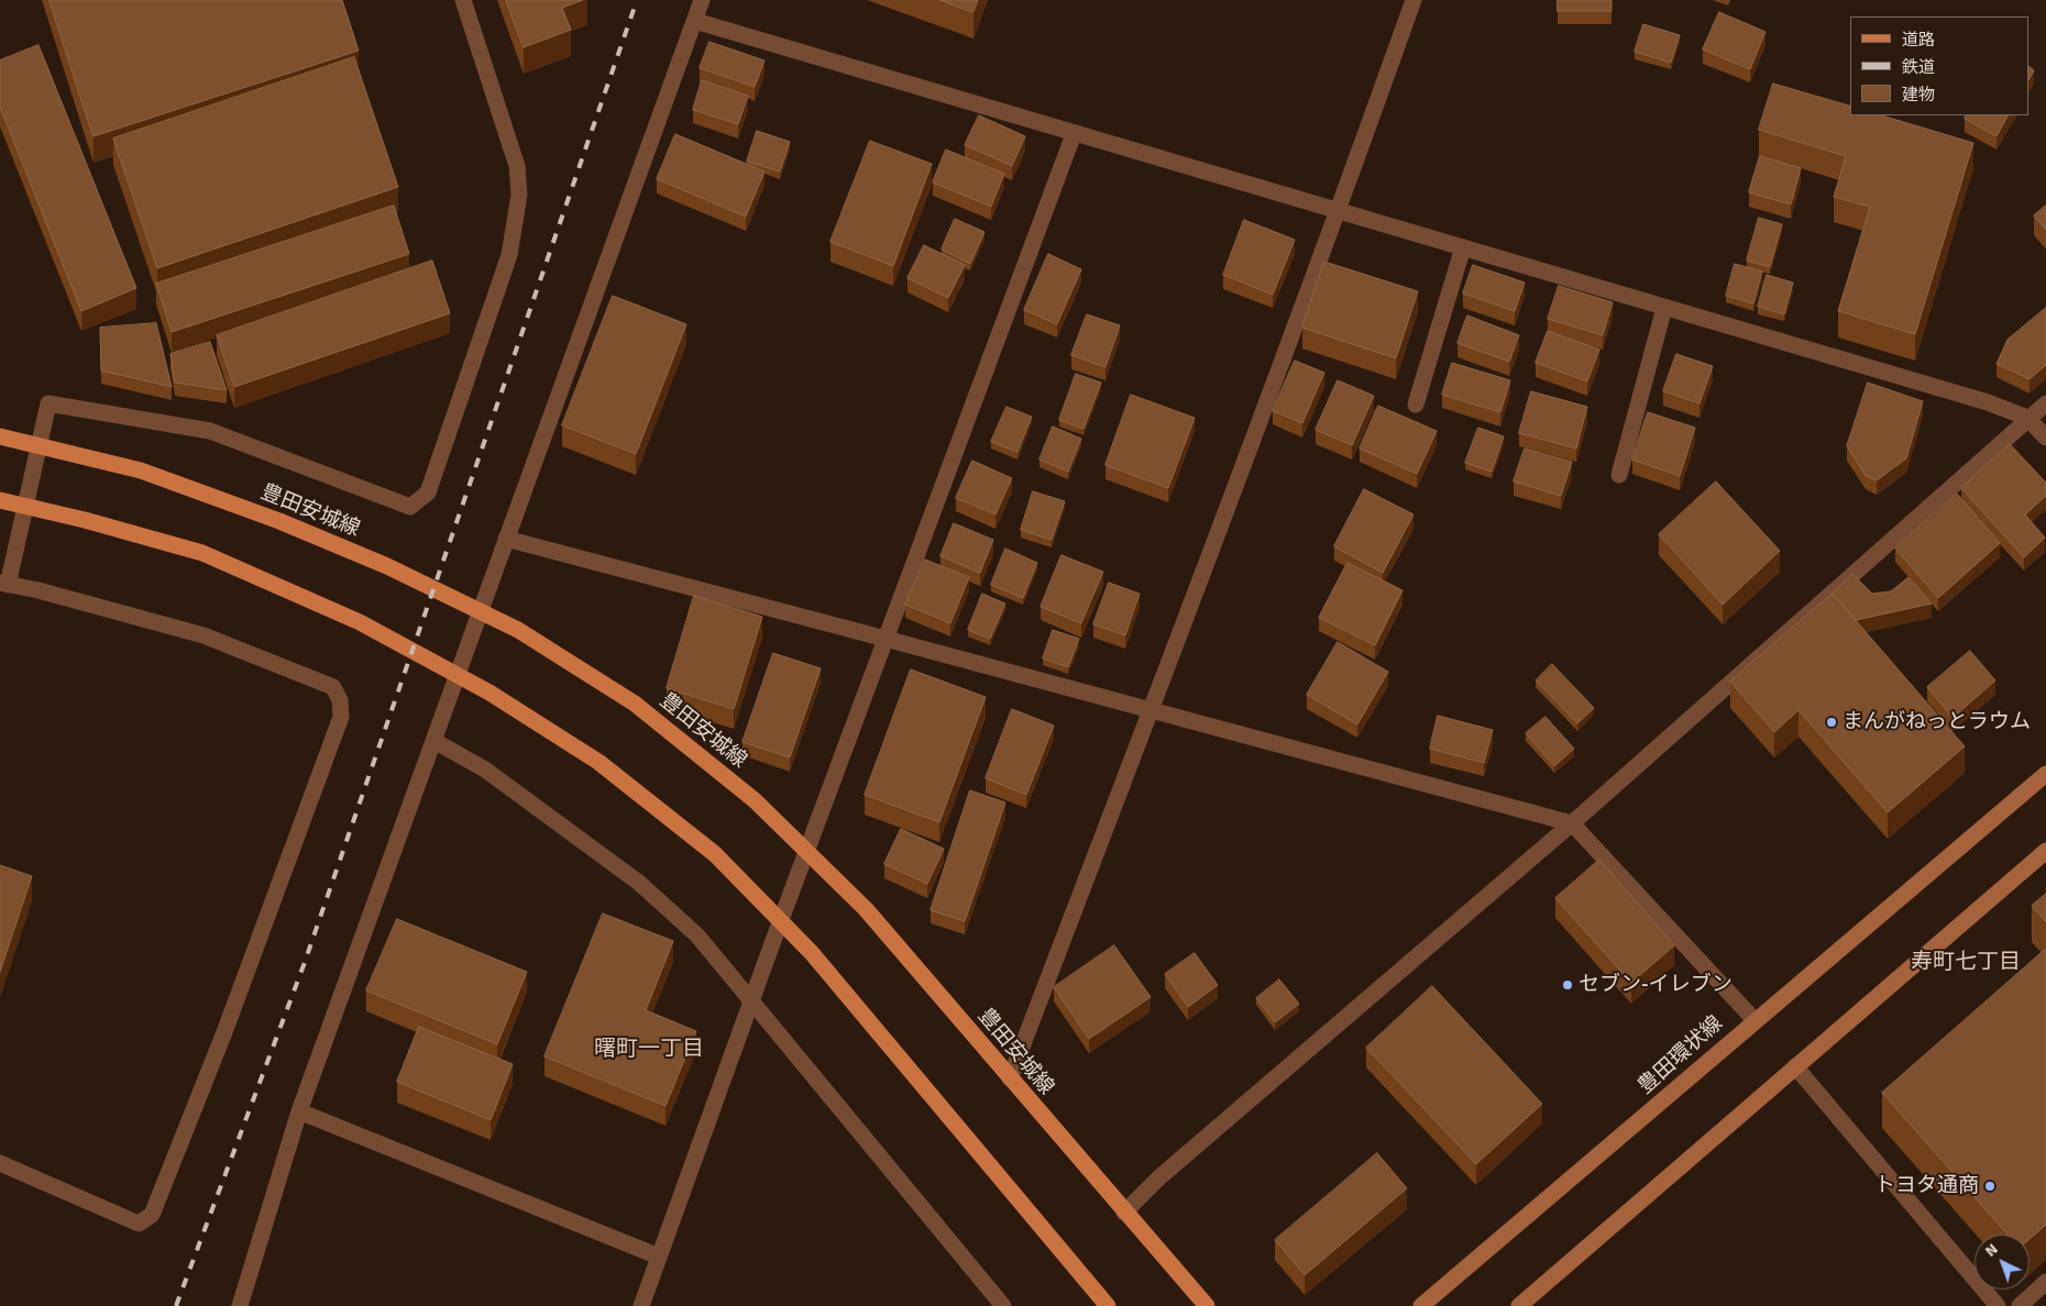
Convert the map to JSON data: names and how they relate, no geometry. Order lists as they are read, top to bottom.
{
  "streets": {
    "main road": ["豊田安城線", "豊田環状線"]
  },
  "districts": ["寿町七丁目", "曙町一丁目"],
  "places": ["まんがねっとラウム", "セブン-イレブン", "トヨタ通商"],
  "legend": ["道路", "鉄道", "建物"],
  "north": "top left"
}
